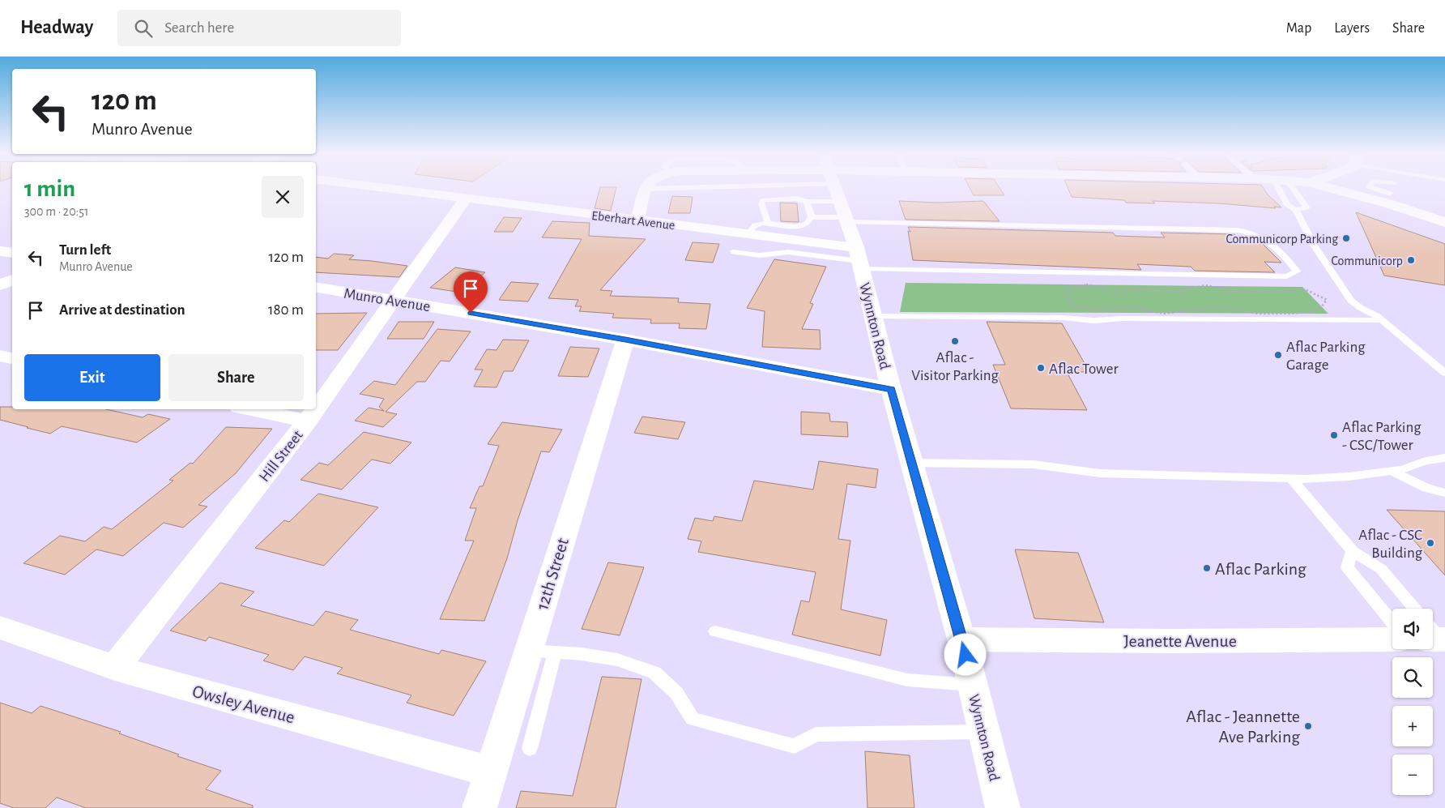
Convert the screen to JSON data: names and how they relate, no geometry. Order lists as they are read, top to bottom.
{
  "streets": {
    "street": [
      "Eberhart Avenue",
      "Munro Avenue",
      "Wynnton Road",
      "Hill Street",
      "12th Street",
      "Jeanette Avenue",
      "Owsley Avenue"
    ]
  },
  "crossings": [
    ["Eberhart Avenue", "Wynnton Road"],
    ["Eberhart Avenue", "Hill Street"],
    ["Munro Avenue", "Wynnton Road"],
    ["Munro Avenue", "Hill Street"],
    ["Munro Avenue", "12th Street"],
    ["Wynnton Road", "Jeanette Avenue"],
    ["Hill Street", "Owsley Avenue"],
    ["12th Street", "Owsley Avenue"]
  ],
  "places": [
    "Communicorp Parking",
    "Communicorp",
    "Aflac - Visitor Parking",
    "Aflac Parking Garage",
    "Aflac Tower",
    "Aflac Parking - CSC/Tower",
    "Aflac - CSC Building",
    "Aflac Parking",
    "Aflac - Jeannette Ave Parking"
  ],
  "page": {
    "header": "Headway",
    "search": "Search here",
    "nav": ["Map", "Layers", "Share"],
    "turn": ["120 m", "Munro Avenue"],
    "heading": ["1 min", "300 m · 20:51"],
    "list": [
      {
        "name": "Turn left",
        "note": "Munro Avenue",
        "value": "120 m"
      },
      {
        "name": "Arrive at destination",
        "value": "180 m"
      }
    ],
    "buttons": ["Exit", "Share"],
    "map_buttons": ["+", "−"]
  }
}
